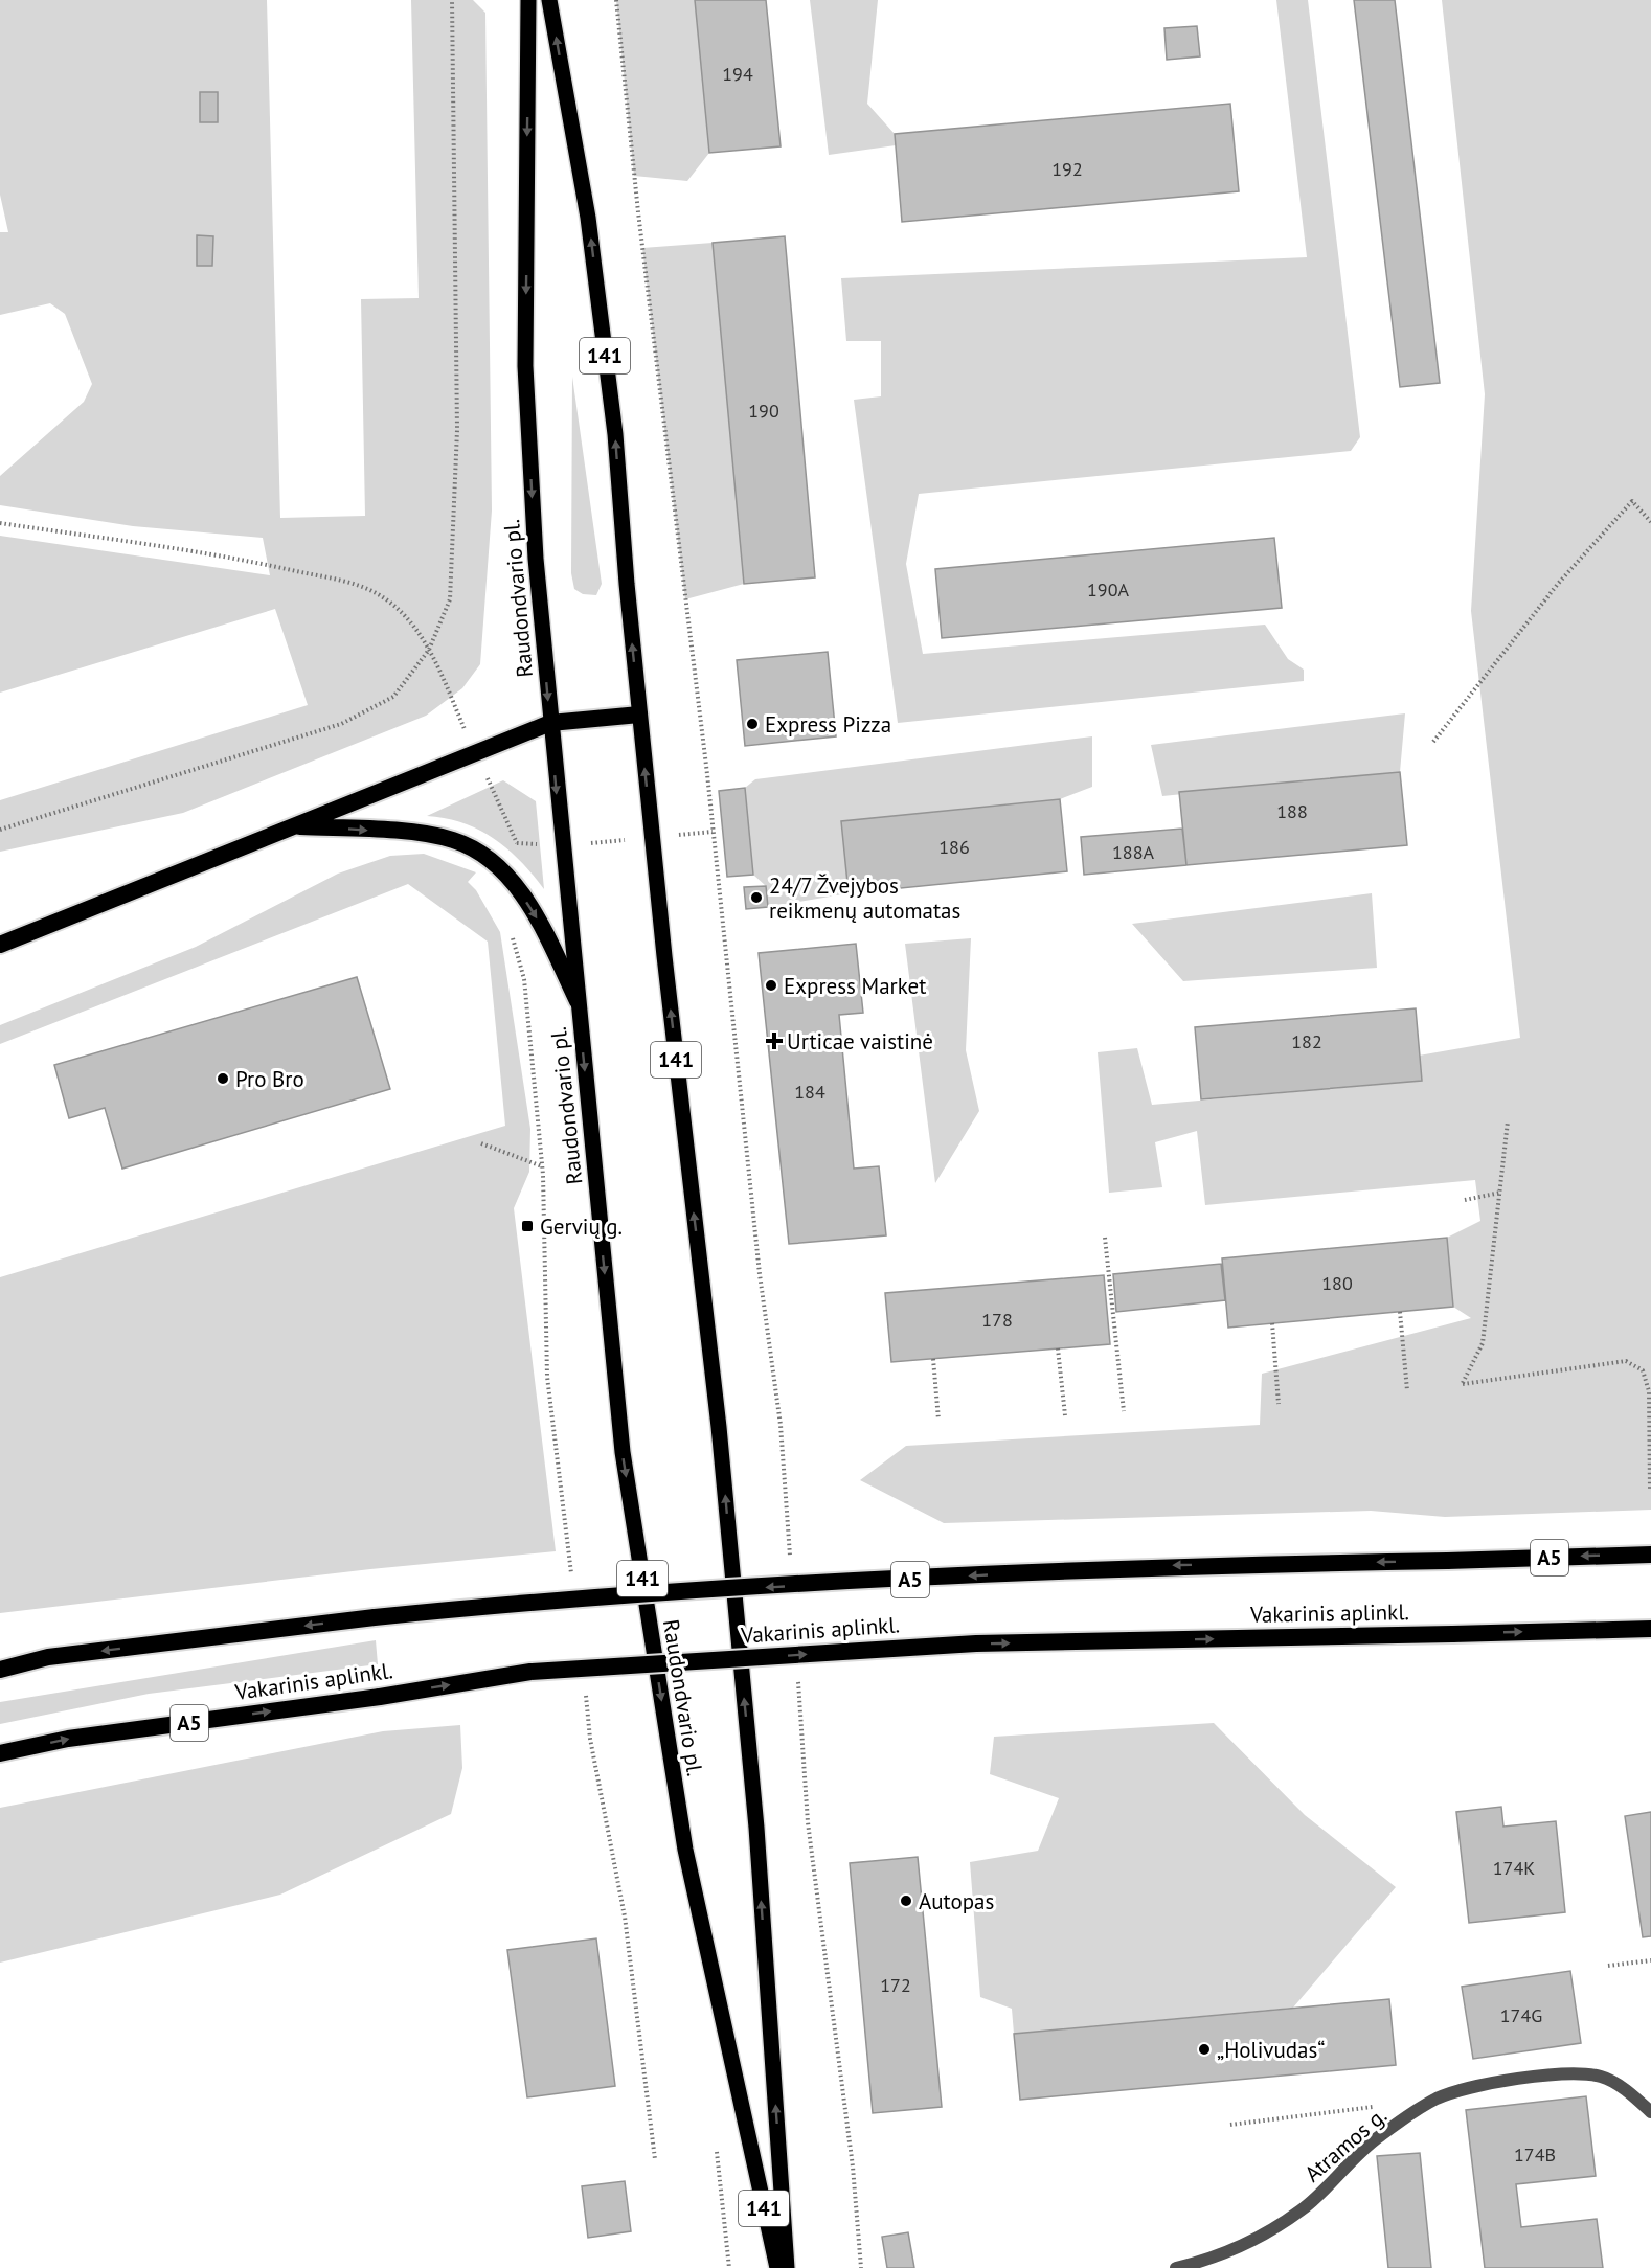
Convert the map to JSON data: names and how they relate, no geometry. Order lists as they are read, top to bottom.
{
  "streets": {
    "highway": ["A5", "Vakarinis aplinkl."],
    "main road": ["141", "Raudondvario pl."],
    "street": ["Atramos g."]
  },
  "places": {
    "other": [
      "Express Pizza",
      "24/7 Žvejybos reikmenų automatas",
      "Express Market",
      "Pro Bro",
      "Autopas",
      "„Holivudas“"
    ],
    "health": ["Urticae vaistinė"],
    "transit": ["Gervių g."]
  },
  "house_numbers": [
    "194",
    "192",
    "190",
    "190A",
    "188",
    "186",
    "188A",
    "182",
    "184",
    "180",
    "178",
    "174K",
    "172",
    "174G",
    "174B"
  ]
}
